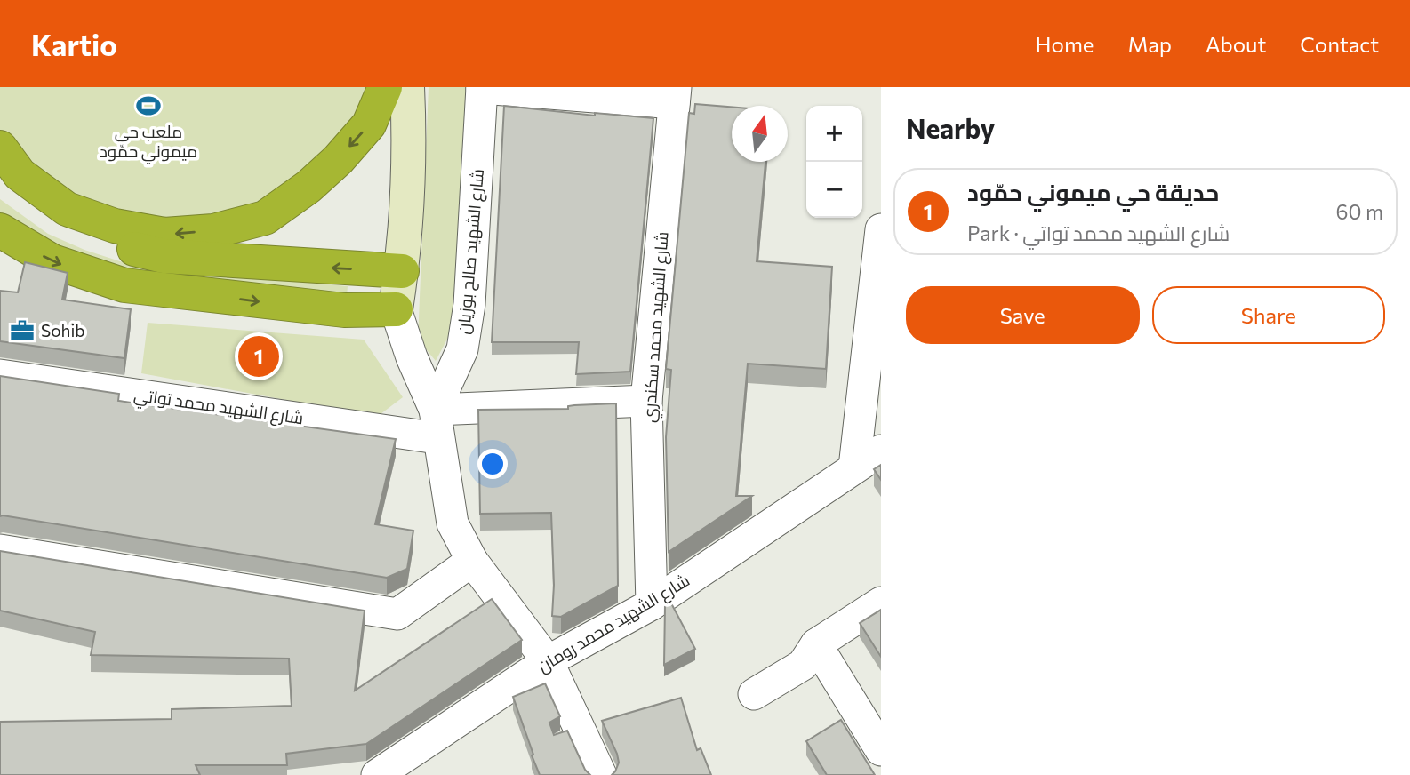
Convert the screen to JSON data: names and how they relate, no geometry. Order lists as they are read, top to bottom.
{
  "streets": {
    "street": [
      "شارع الشهيد صالح بوزيان",
      "شارع الشهيد محمد سكندري",
      "شارع الشهيد محمد تواتي",
      "شارع الشهيد محمد رومان"
    ]
  },
  "crossings": [
    ["شارع الشهيد صالح بوزيان", "شارع الشهيد محمد تواتي"],
    ["شارع الشهيد محمد سكندري", "شارع الشهيد محمد تواتي"],
    ["شارع الشهيد محمد سكندري", "شارع الشهيد محمد رومان"]
  ],
  "places": {
    "sports": ["ملعب حي ميموني حمّود"],
    "office": ["Sohib"]
  },
  "north": "top",
  "page": {
    "header": "Kartio",
    "nav": [
      "Home",
      "Map",
      "About",
      "Contact"
    ],
    "heading": "Nearby",
    "map_buttons": ["+", "−"],
    "list": [
      {
        "mark": "1",
        "name": "حديقة حي ميموني حمّود",
        "note": "Park · شارع الشهيد محمد تواتي",
        "value": "60 m"
      }
    ],
    "buttons": ["Save", "Share"],
    "pins": "1"
  }
}
